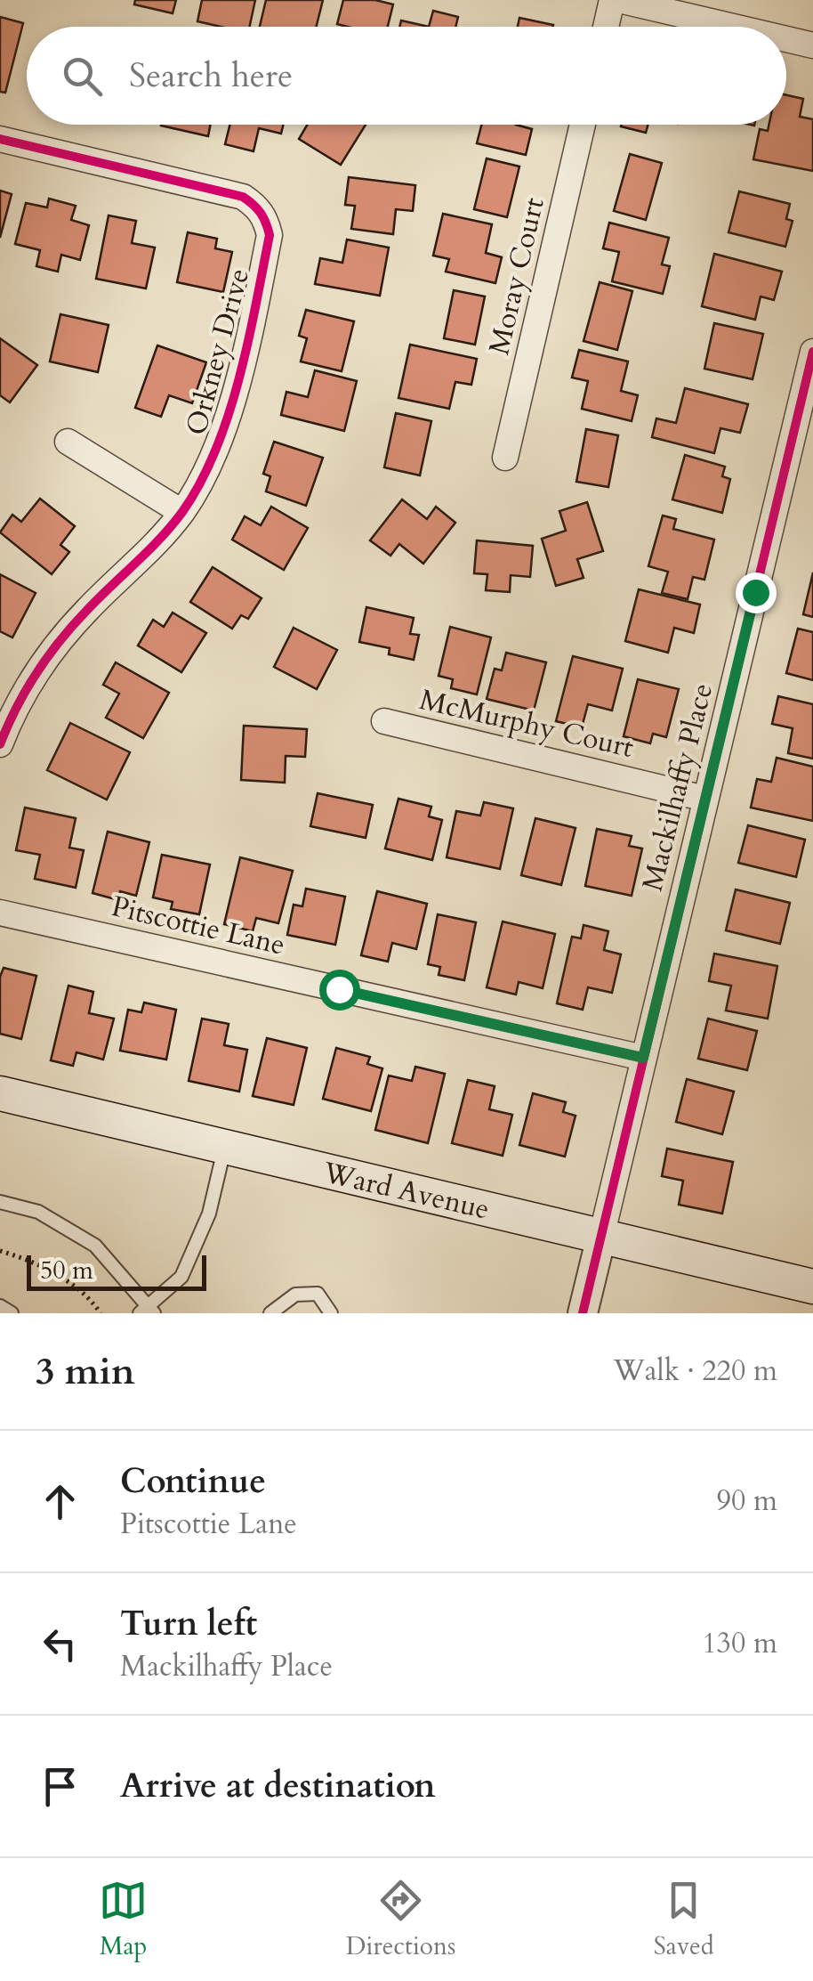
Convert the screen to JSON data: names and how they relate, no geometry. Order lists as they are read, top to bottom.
{
  "streets": {
    "main road": ["Ward Avenue"],
    "street": [
      "Moray Court",
      "Orkney Drive",
      "McMurphy Court",
      "Mackilhaffy Place",
      "Pitscottie Lane"
    ]
  },
  "crossings": [
    ["McMurphy Court", "Mackilhaffy Place"],
    ["Mackilhaffy Place", "Pitscottie Lane"],
    ["Mackilhaffy Place", "Ward Avenue"]
  ],
  "scale_bar": "50 m",
  "page": {
    "search": "Search here",
    "scale": "50 m",
    "heading": ["3 min", "Walk · 220 m"],
    "list": [
      ["Continue", "Pitscottie Lane", "90 m"],
      ["Turn left", "Mackilhaffy Place", "130 m"],
      "Arrive at destination"
    ],
    "nav": ["Map", "Directions", "Saved"]
  }
}
